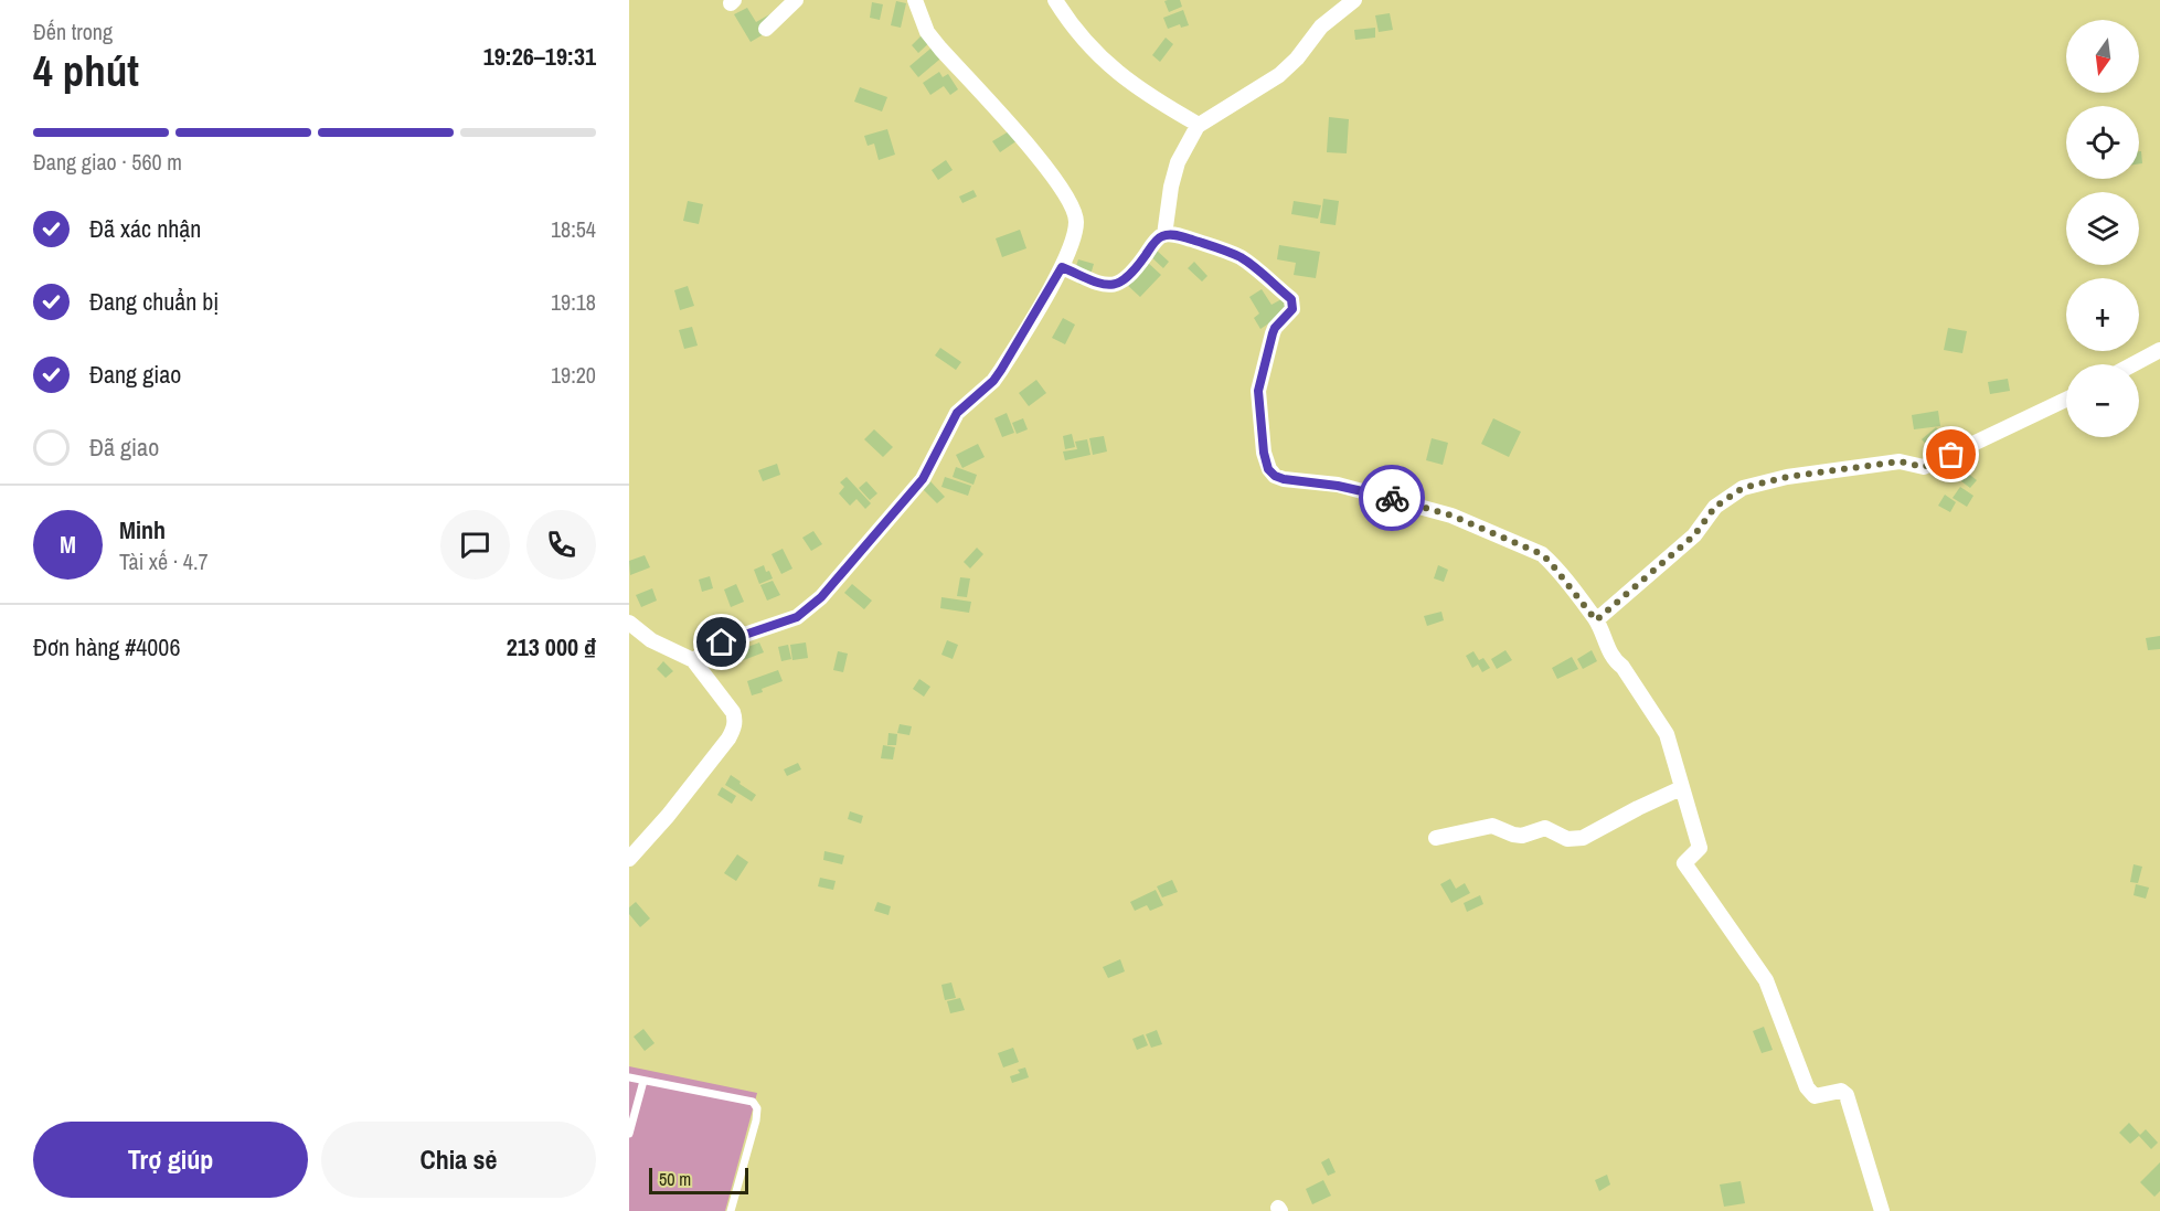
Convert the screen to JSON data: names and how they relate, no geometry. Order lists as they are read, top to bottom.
{
  "scale_bar": "50 m",
  "north": "bottom",
  "page": {
    "heading": ["4 phút", "Đến trong", "19:26–19:31"],
    "panel": [
      "Minh",
      "Tài xế · 4.7",
      "Đơn hàng #4006",
      "213 000 ₫"
    ],
    "map_buttons": ["+", "−"],
    "bar": "Đang giao · 560 m",
    "list": [
      ["Đã xác nhận", "18:54"],
      ["Đang chuẩn bị", "19:18"],
      ["Đang giao", "19:20"],
      "Đã giao"
    ],
    "round": "M",
    "buttons": ["Trợ giúp", "Chia sẻ"],
    "scale": "50 m"
  }
}
